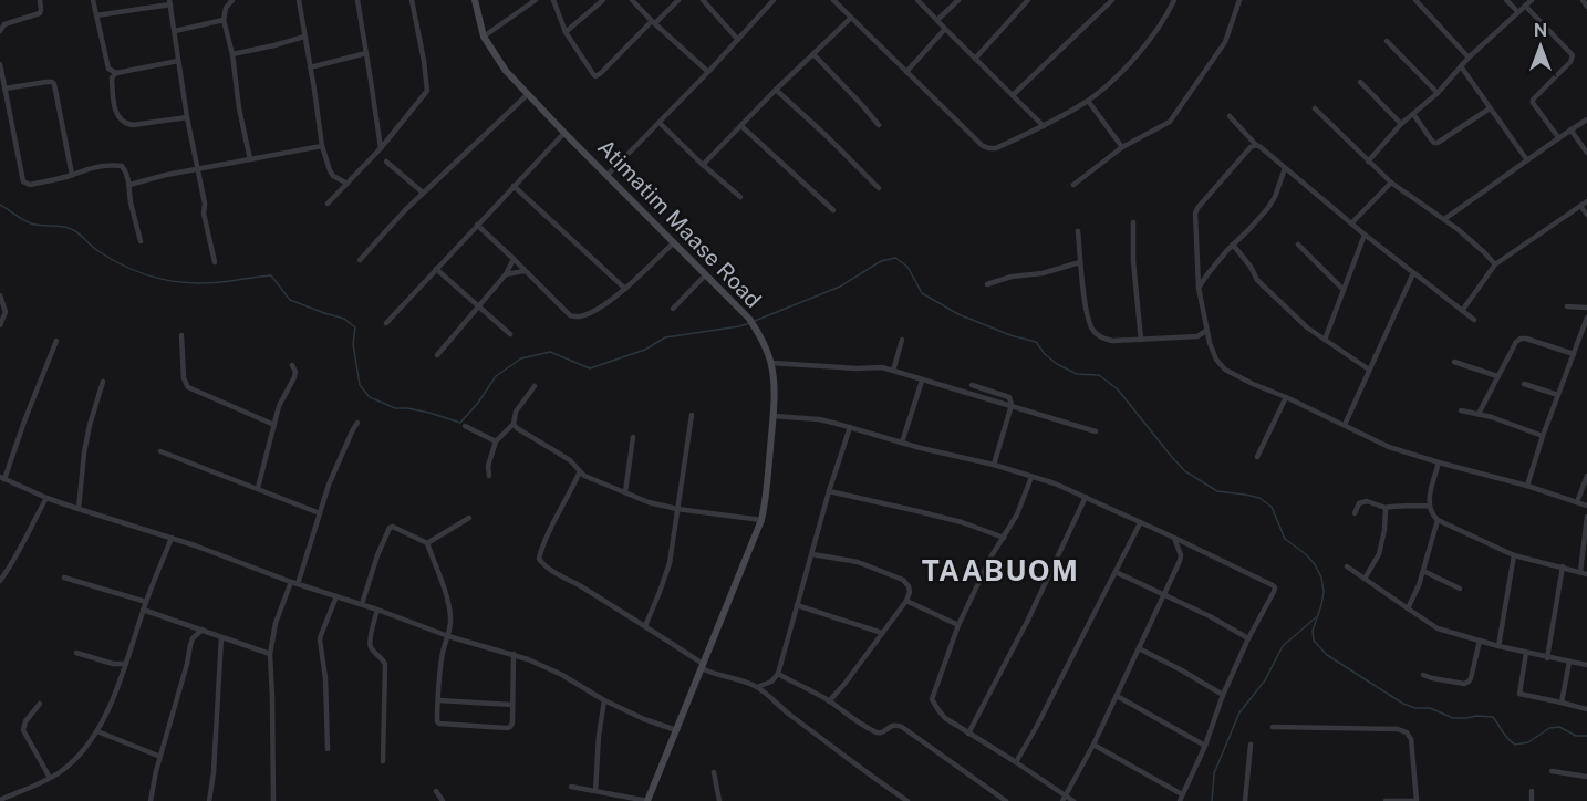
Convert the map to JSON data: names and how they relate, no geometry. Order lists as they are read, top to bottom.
{
  "streets": {
    "main road": ["Atimatim Maase Road"]
  },
  "districts": ["TAABUOM"],
  "north": "top"
}
